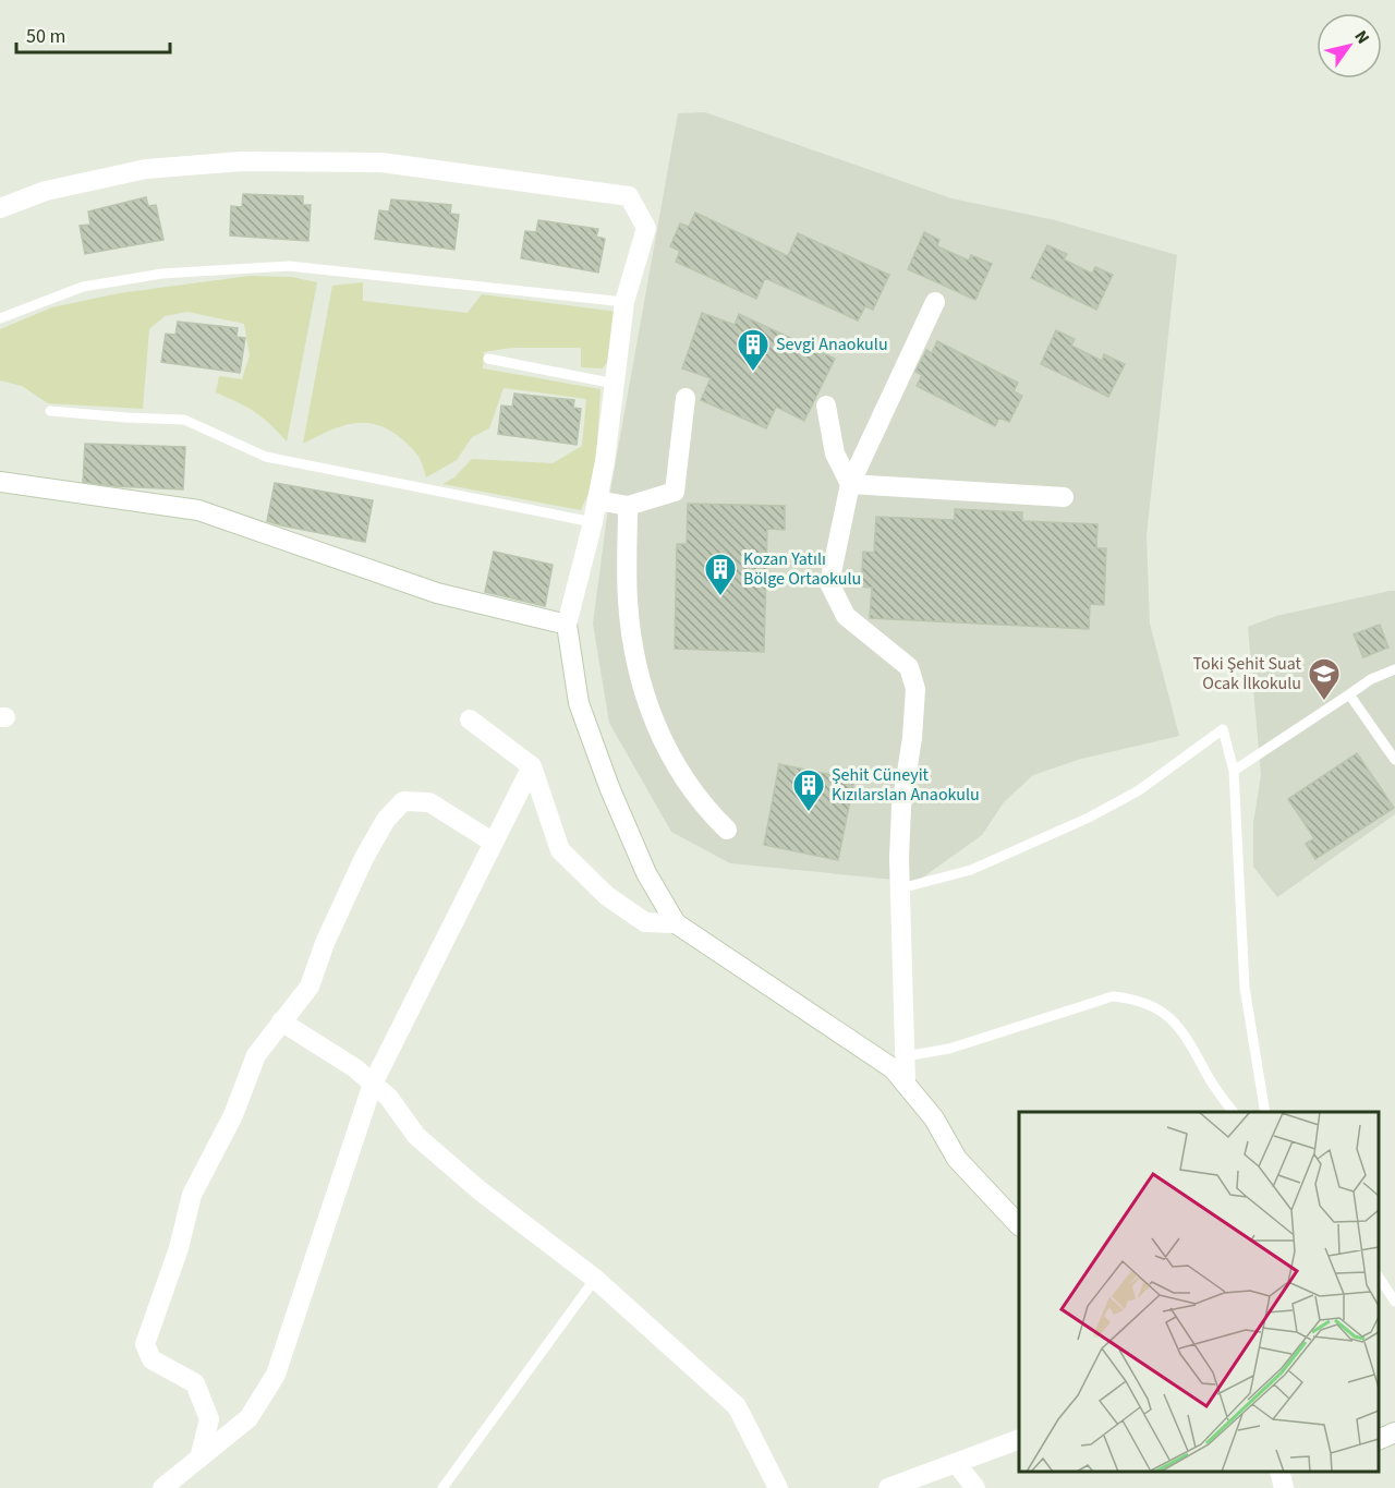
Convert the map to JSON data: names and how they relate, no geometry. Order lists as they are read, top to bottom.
{
  "places": {
    "building": ["Sevgi Anaokulu", "Kozan Yatılı Bölge Ortaokulu", "Şehit Cüneyit Kızılarslan Anaokulu"],
    "school or university": ["Toki Şehit Suat Ocak İlkokulu"]
  },
  "scale_bar": "50 m",
  "north": "top right"
}
